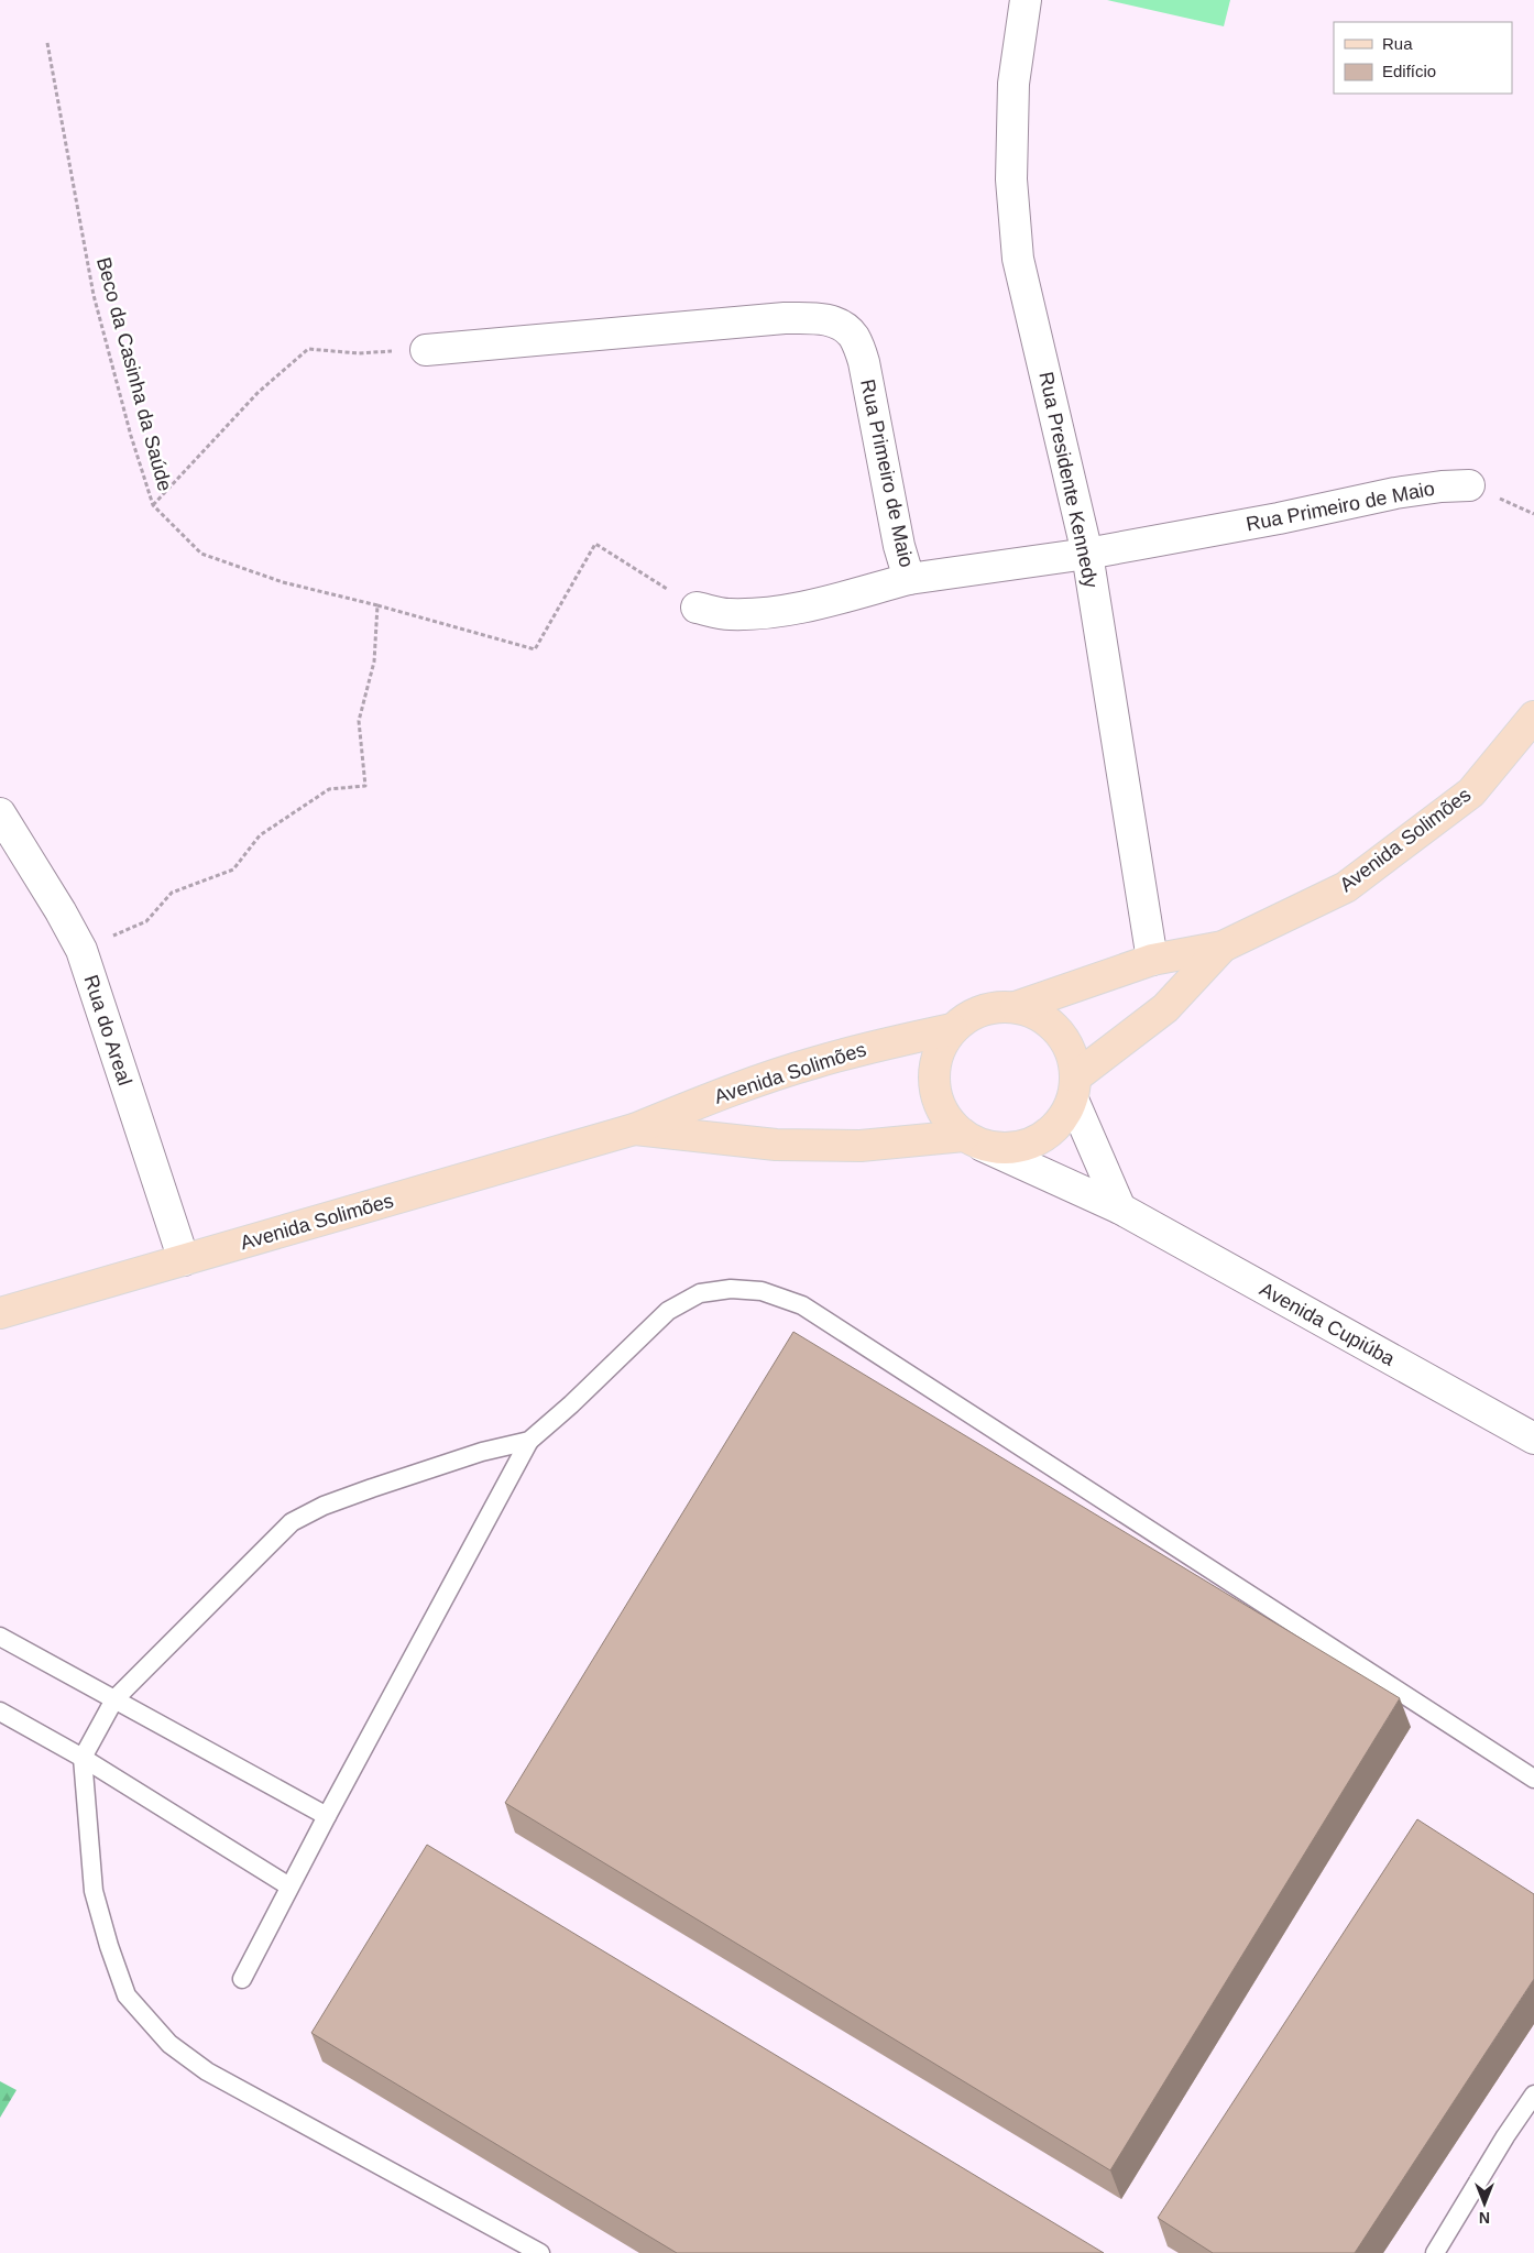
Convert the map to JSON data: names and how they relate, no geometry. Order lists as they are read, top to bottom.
{
  "streets": {
    "main road": ["Avenida Solimões"],
    "street": [
      "Rua Primeiro de Maio",
      "Rua Presidente Kennedy",
      "Rua do Areal",
      "Avenida Cupiúba"
    ],
    "path": ["Beco da Casinha da Saúde"]
  },
  "crossings": [
    ["Rua Primeiro de Maio", "Rua Presidente Kennedy"],
    ["Rua Presidente Kennedy", "Avenida Solimões"],
    ["Avenida Solimões", "Rua do Areal"],
    ["Avenida Solimões", "Avenida Cupiúba"]
  ],
  "legend": ["Rua", "Edifício"],
  "north": "bottom"
}
